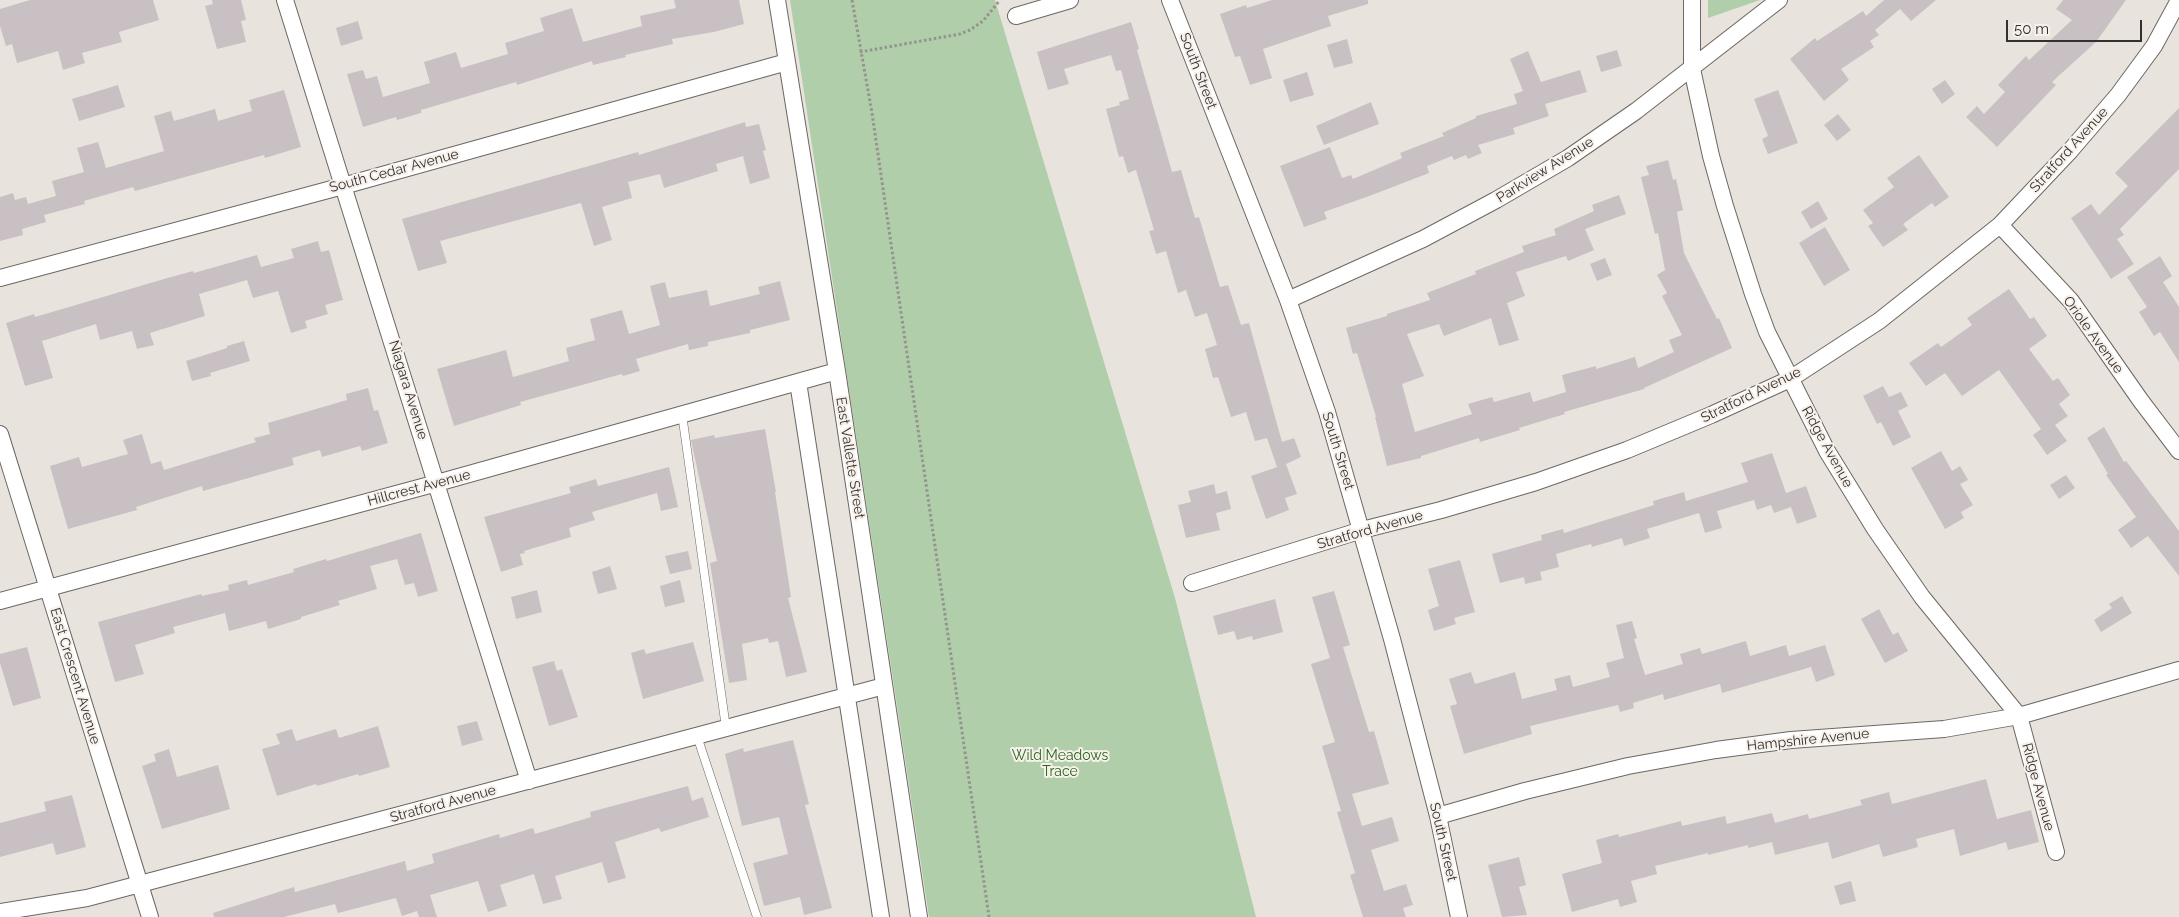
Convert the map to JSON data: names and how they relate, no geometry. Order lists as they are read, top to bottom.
{
  "streets": {
    "street": [
      "South Street",
      "Stratford Avenue",
      "Parkview Avenue",
      "South Cedar Avenue",
      "Oriole Avenue",
      "Niagara Avenue",
      "Ridge Avenue",
      "East Vallette Street",
      "Hillcrest Avenue",
      "East Crescent Avenue",
      "Hampshire Avenue"
    ]
  },
  "crossings": [
    ["South Street", "Stratford Avenue"],
    ["South Street", "Parkview Avenue"],
    ["South Street", "Hampshire Avenue"],
    ["Stratford Avenue", "Oriole Avenue"],
    ["Stratford Avenue", "Niagara Avenue"],
    ["Stratford Avenue", "Ridge Avenue"],
    ["Stratford Avenue", "East Vallette Street"],
    ["Stratford Avenue", "East Crescent Avenue"],
    ["Parkview Avenue", "Ridge Avenue"],
    ["South Cedar Avenue", "Niagara Avenue"],
    ["South Cedar Avenue", "East Vallette Street"],
    ["Niagara Avenue", "Hillcrest Avenue"],
    ["Ridge Avenue", "Hampshire Avenue"],
    ["East Vallette Street", "Hillcrest Avenue"],
    ["Hillcrest Avenue", "East Crescent Avenue"]
  ],
  "parks": ["Wild Meadows Trace"],
  "scale_bar": "50 m"
}
